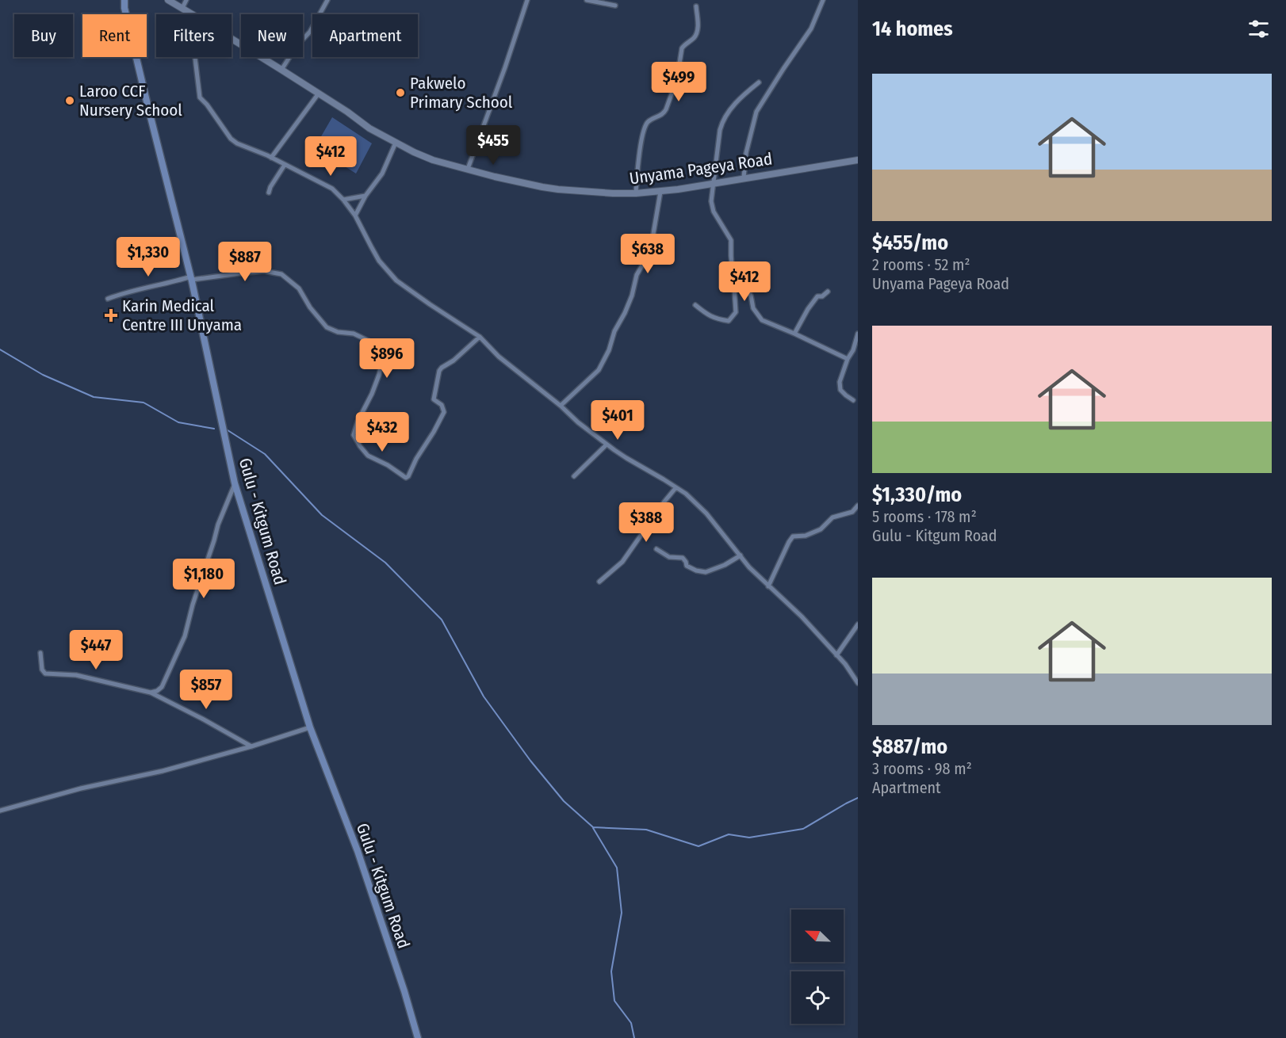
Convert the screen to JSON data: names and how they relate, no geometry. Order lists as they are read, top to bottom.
{
  "streets": {
    "main road": ["Gulu - Kitgum Road"],
    "street": ["Unyama Pageya Road"]
  },
  "places": {
    "other": ["Pakwelo Primary School", "Laroo CCF Nursery School"],
    "health": ["Karin Medical Centre III Unyama"]
  },
  "north": "top left",
  "page": {
    "heading": "14 homes",
    "chip": [
      "Buy",
      "Rent",
      "Filters",
      "New",
      "Apartment"
    ],
    "list": [
      {
        "name": "$455/mo",
        "note": "2 rooms · 52 m² · Unyama Pageya Road"
      },
      {
        "name": "$1,330/mo",
        "note": "5 rooms · 178 m² · Gulu - Kitgum Road"
      },
      {
        "name": "$887/mo",
        "note": "3 rooms · 98 m² · Apartment"
      }
    ],
    "price": [
      "$499",
      "$455",
      "$412",
      "$638",
      "$1,330",
      "$887",
      "$412",
      "$896",
      "$401",
      "$432",
      "$388",
      "$1,180",
      "$447",
      "$857"
    ]
  }
}
